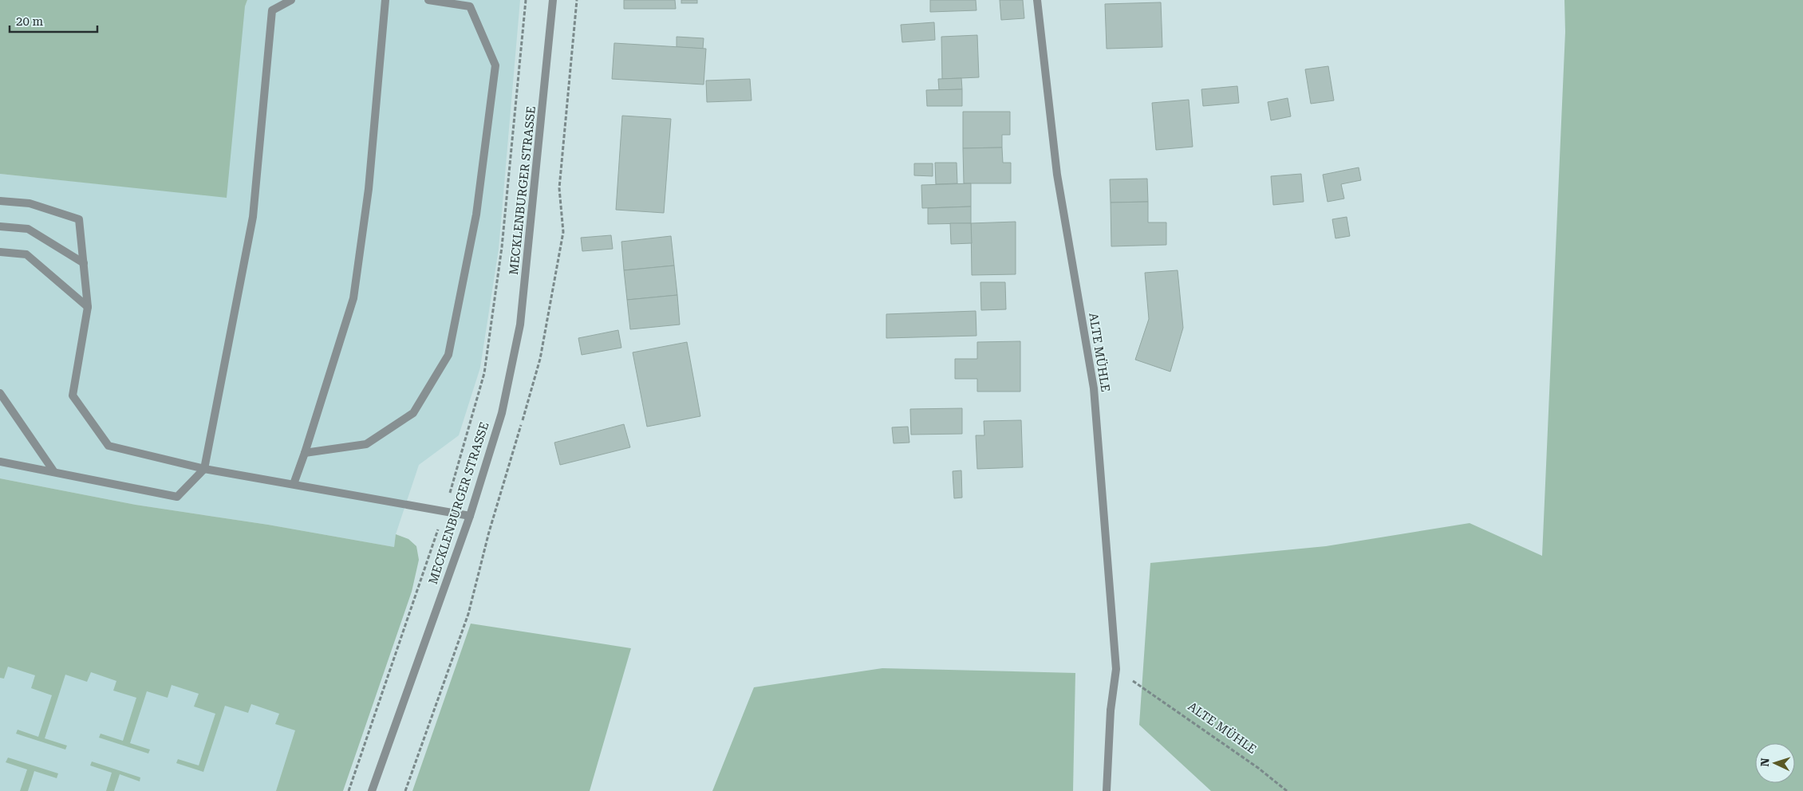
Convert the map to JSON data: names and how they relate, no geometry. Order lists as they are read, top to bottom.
{
  "streets": {
    "street": ["MECKLENBURGER STRASSE", "ALTE MÜHLE"]
  },
  "scale_bar": "20 m",
  "north": "left"
}
